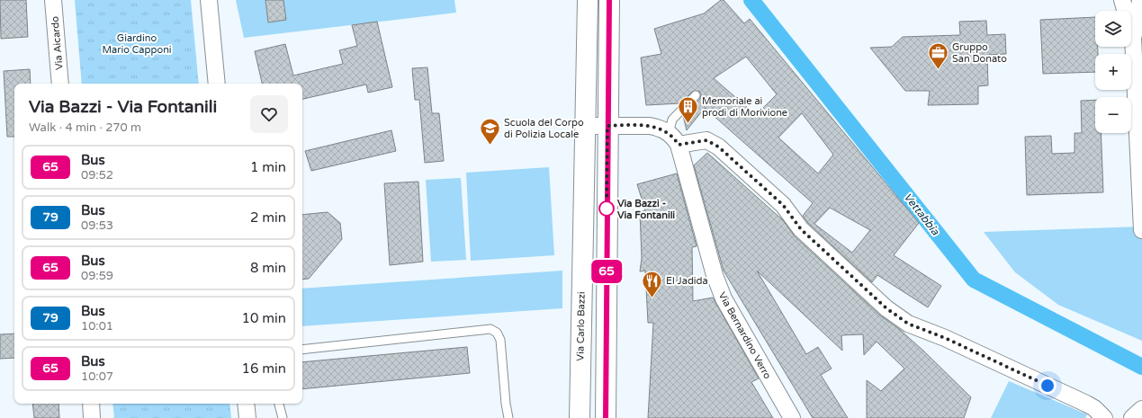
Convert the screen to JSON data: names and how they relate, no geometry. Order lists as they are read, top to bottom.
{
  "streets": {
    "main road": ["Via Carlo Bazzi"],
    "street": ["Via Aicardo", "Via Bernardino Verro"]
  },
  "water": ["Vettabbia"],
  "parks": ["Giardino Mario Capponi"],
  "places": {
    "office": ["Gruppo San Donato"],
    "building": ["Memoriale ai prodi di Morivione"],
    "school or university": ["Scuola del Corpo di Polizia Locale"],
    "other": ["Via Bazzi - Via Fontanili"],
    "restaurant": ["El Jadida"]
  },
  "lines": ["bus line 65"],
  "page": {
    "on_map": "65",
    "map_buttons": ["+", "−"],
    "heading": ["Via Bazzi - Via Fontanili", "Walk · 4 min · 270 m"],
    "list": [
      {
        "mark": "65",
        "name": "Bus",
        "note": "09:52",
        "value": "1 min"
      },
      {
        "mark": "79",
        "name": "Bus",
        "note": "09:53",
        "value": "2 min"
      },
      {
        "mark": "65",
        "name": "Bus",
        "note": "09:59",
        "value": "8 min"
      },
      {
        "mark": "79",
        "name": "Bus",
        "note": "10:01",
        "value": "10 min"
      },
      {
        "mark": "65",
        "name": "Bus",
        "note": "10:07",
        "value": "16 min"
      }
    ]
  }
}
